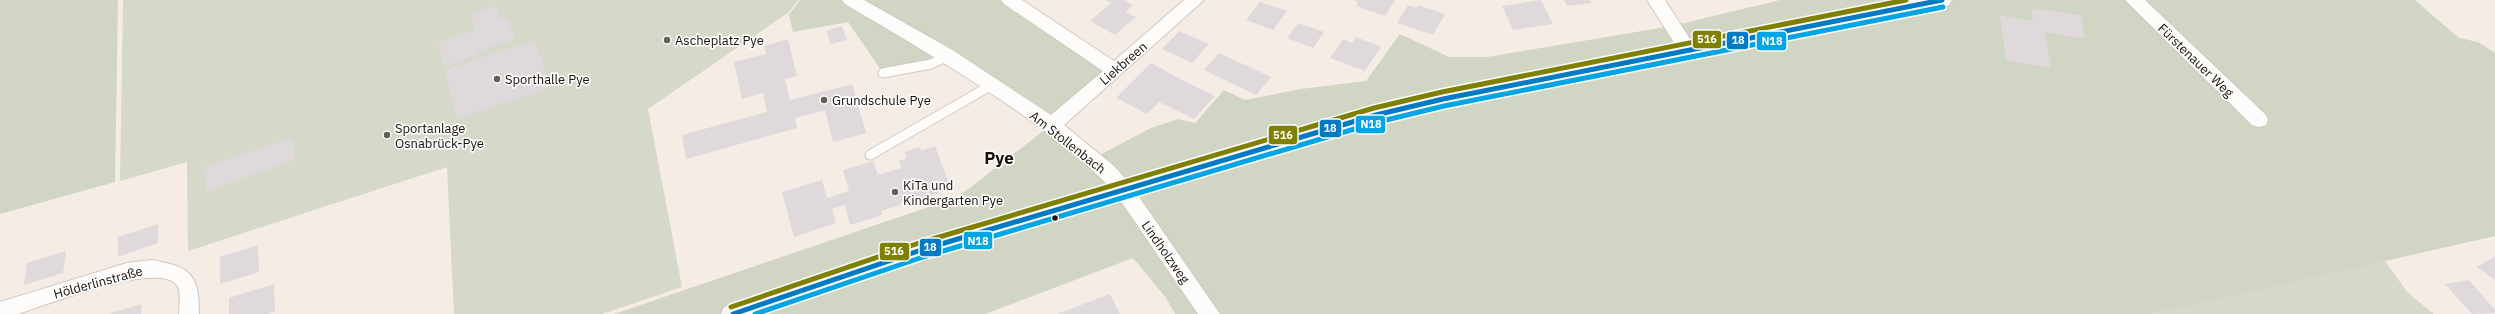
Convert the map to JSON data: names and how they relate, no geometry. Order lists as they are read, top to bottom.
{
  "streets": {
    "street": [
      "Fürstenauer Weg",
      "Liekbreen",
      "Am Stollenbach",
      "Lindholzweg",
      "Hölderlinstraße"
    ]
  },
  "crossings": [
    ["Liekbreen", "Am Stollenbach"],
    ["Am Stollenbach", "Lindholzweg"]
  ],
  "districts": ["Pye"],
  "places": [
    "Ascheplatz Pye",
    "Sporthalle Pye",
    "Grundschule Pye",
    "Sportanlage Osnabrück-Pye",
    "KiTa und Kindergarten Pye"
  ],
  "lines": ["transit line 18", "transit line 516", "transit line N18"]
}
